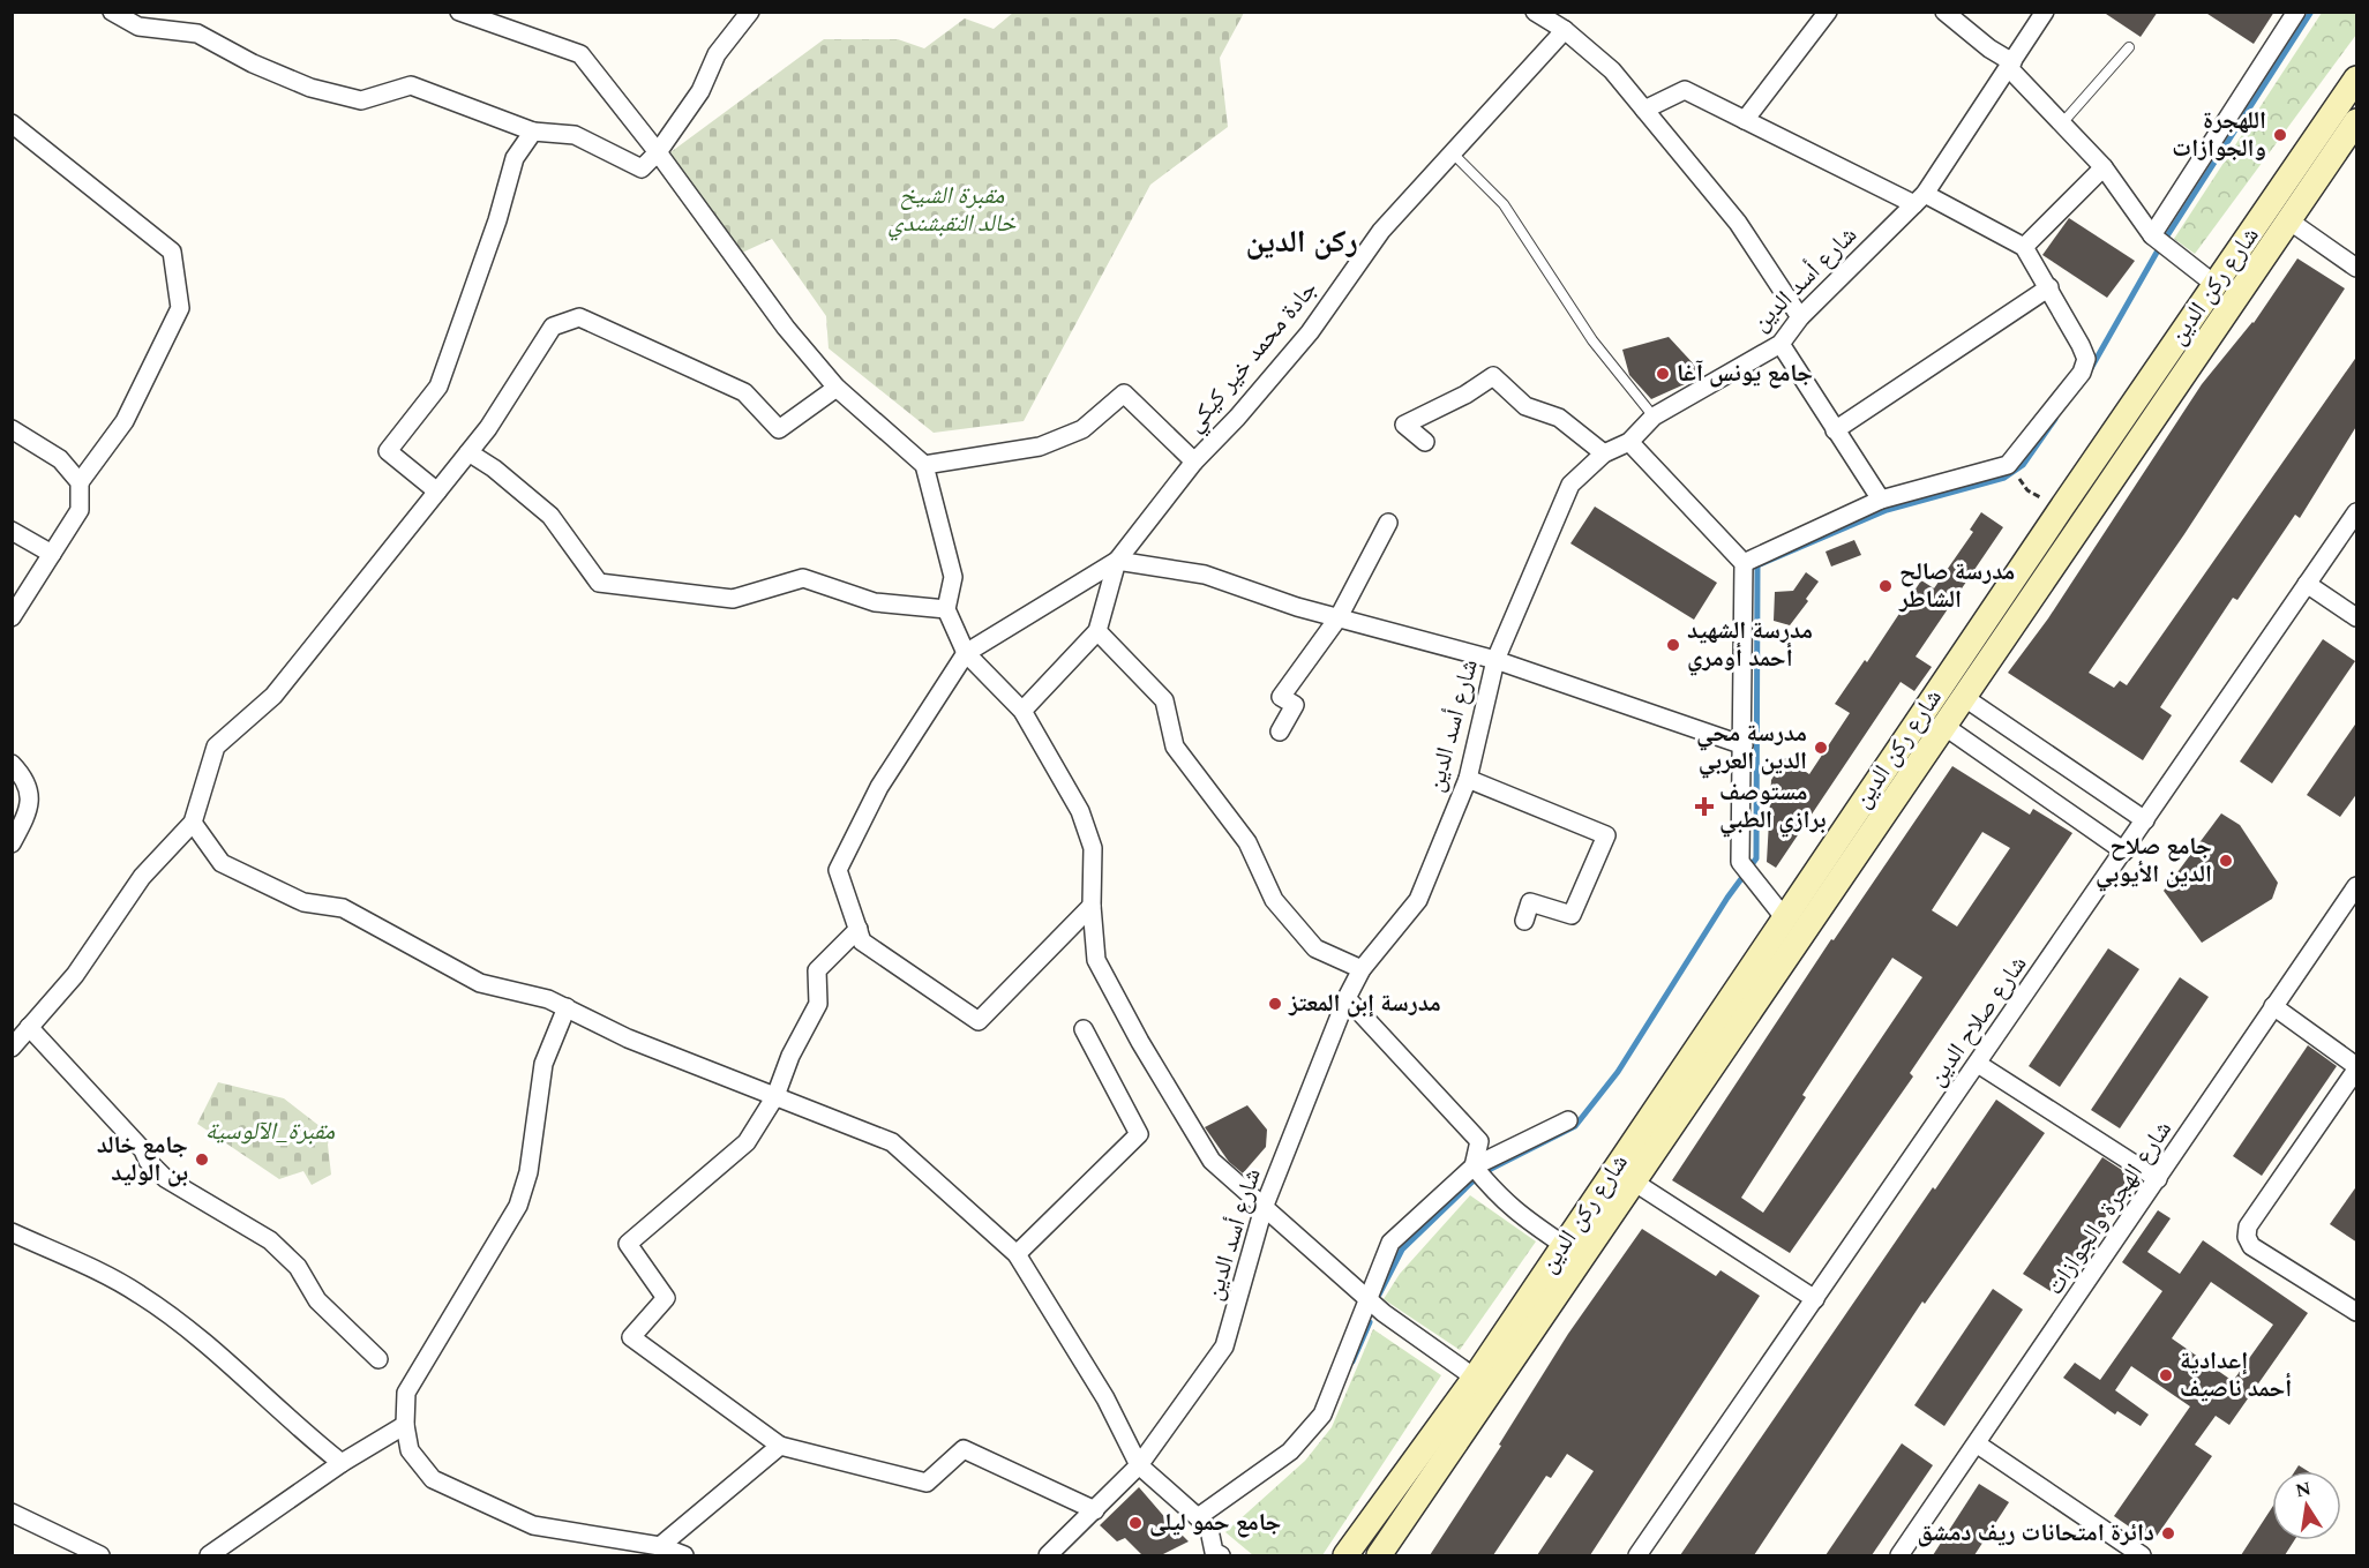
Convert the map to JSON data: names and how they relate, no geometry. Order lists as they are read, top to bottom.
{
  "streets": {
    "main road": ["شارع ركن الدين"],
    "street": [
      "شارع أسد الدين",
      "جادة محمد خير كيكي",
      "شارع صلاح الدين",
      "شارع الهجرة والجوازات"
    ]
  },
  "districts": ["ركن الدين"],
  "parks": ["مقبرة الشيخ خالد النقبشندي", "مقبرة_الآلوسية"],
  "places": {
    "other": [
      "اللهجرة والجوازات",
      "جامع يونس آغا",
      "مدرسة صالح الشاطر",
      "مدرسة الشهيد أحمد أومري",
      "مدرسة محي الدين العربي",
      "جامع صلاح الدين الأيوبي",
      "مدرسة إبن المعتز",
      "جامع خالد بن الوليد",
      "إعدادية أحمد ناصيف",
      "جامع حمو ليلى",
      "دائرة امتحانات ريف دمشق"
    ],
    "health": ["مستوصف برازي الطبي"]
  },
  "north": "top"
}
